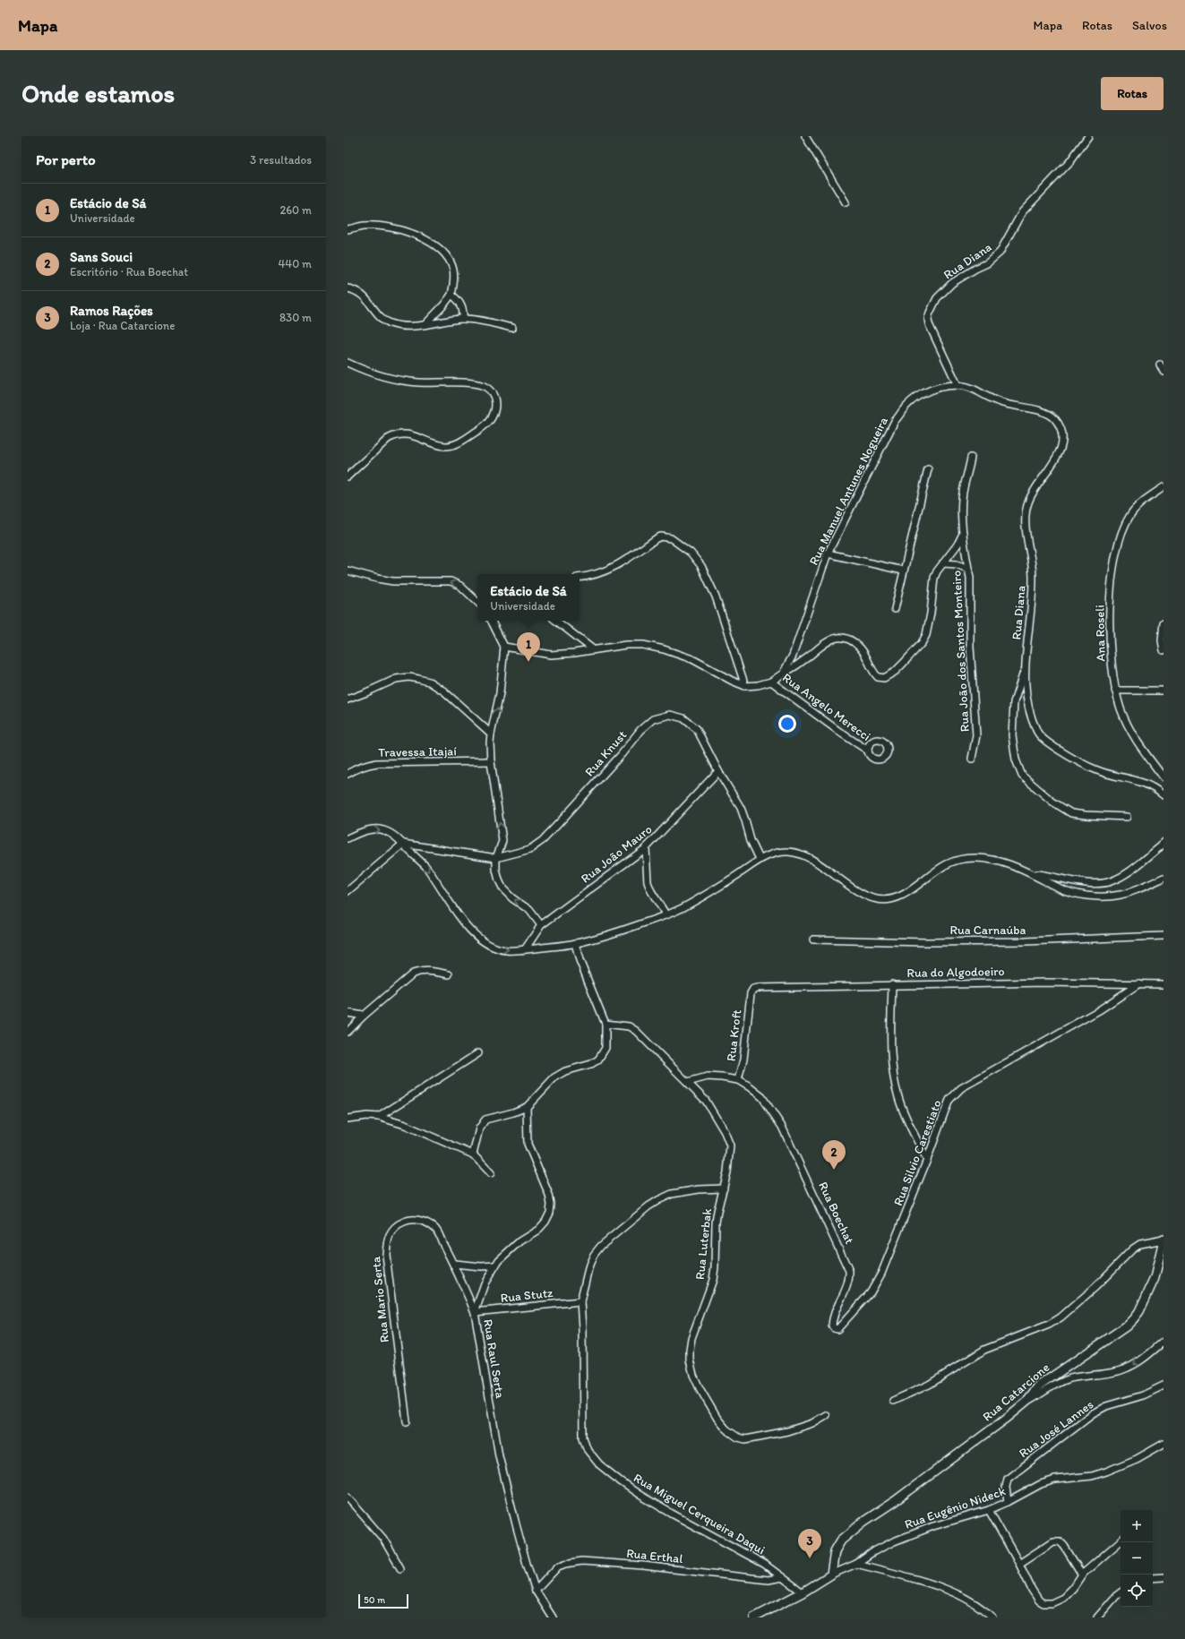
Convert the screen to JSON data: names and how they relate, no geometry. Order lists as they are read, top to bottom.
{
  "streets": {
    "street": [
      "Rua Diana",
      "Rua Manuel Antunes Nogueira",
      "Ana Roseli",
      "Rua João dos Santos Monteiro",
      "Rua Angelo Merecci",
      "Travessa Itajaí",
      "Rua Knust",
      "Rua João Mauro",
      "Rua Carnaúba",
      "Rua do Algodoeiro",
      "Rua Kroft",
      "Rua Silvio Carestiato",
      "Rua Boechat",
      "Rua Luterbak",
      "Rua Stutz",
      "Rua Mario Serta",
      "Rua Raul Serta",
      "Rua Catarcione",
      "Rua José Lannes",
      "Rua Eugênio Nideck",
      "Rua Miguel Cerqueira Daqui",
      "Rua Erthal"
    ]
  },
  "crossings": [
    ["Rua Diana", "Rua Manuel Antunes Nogueira"],
    ["Rua Manuel Antunes Nogueira", "Rua Angelo Merecci"],
    ["Rua Knust", "Rua João Mauro"],
    ["Rua do Algodoeiro", "Rua Kroft"],
    ["Rua do Algodoeiro", "Rua Silvio Carestiato"],
    ["Rua Kroft", "Rua Boechat"],
    ["Rua Silvio Carestiato", "Rua Boechat"],
    ["Rua Luterbak", "Rua Miguel Cerqueira Daqui"],
    ["Rua Stutz", "Rua Mario Serta"],
    ["Rua Stutz", "Rua Raul Serta"],
    ["Rua Stutz", "Rua Miguel Cerqueira Daqui"],
    ["Rua Mario Serta", "Rua Raul Serta"],
    ["Rua Raul Serta", "Rua Erthal"],
    ["Rua Catarcione", "Rua Eugênio Nideck"],
    ["Rua José Lannes", "Rua Eugênio Nideck"],
    ["Rua Miguel Cerqueira Daqui", "Rua Erthal"]
  ],
  "scale_bar": "50 m",
  "page": {
    "header": "Mapa",
    "nav": ["Mapa", "Rotas", "Salvos"],
    "buttons": "Rotas",
    "title": "Onde estamos",
    "heading": ["Por perto", "3 resultados"],
    "list": [
      {
        "mark": "1",
        "name": "Estácio de Sá",
        "note": "Universidade",
        "value": "260 m"
      },
      {
        "mark": "2",
        "name": "Sans Souci",
        "note": "Escritório · Rua Boechat",
        "value": "440 m"
      },
      {
        "mark": "3",
        "name": "Ramos Rações",
        "note": "Loja · Rua Catarcione",
        "value": "830 m"
      }
    ],
    "popup": ["Estácio de Sá", "Universidade"],
    "pins": ["1", "2", "3"],
    "map_buttons": ["+", "−"],
    "scale": "50 m"
  }
}
